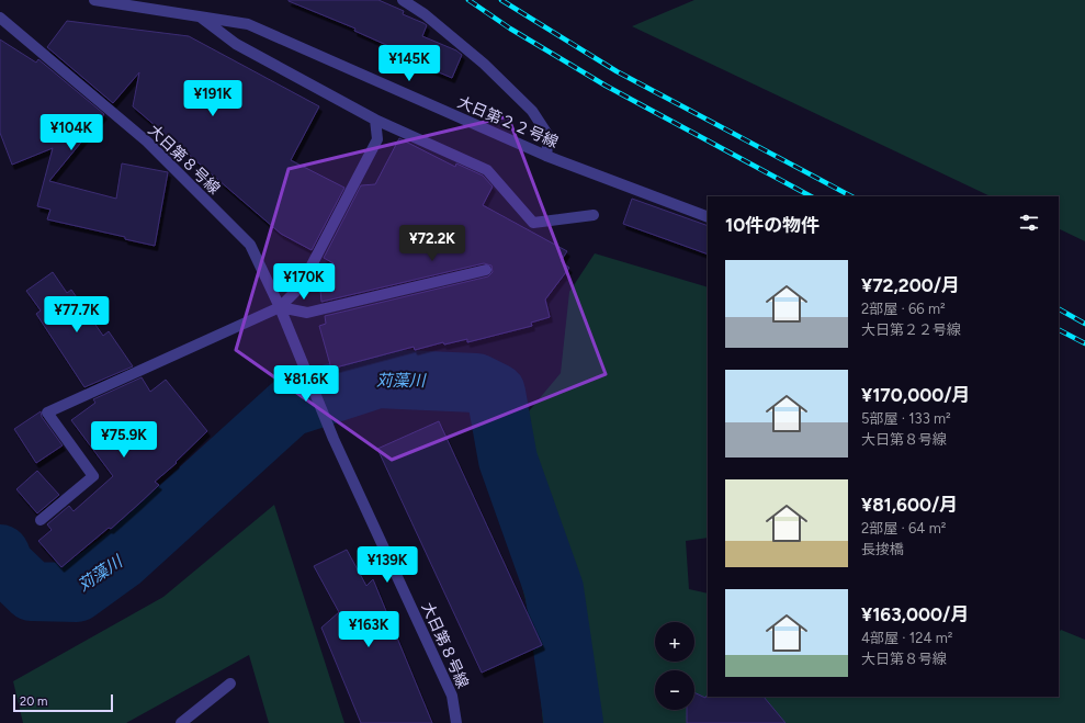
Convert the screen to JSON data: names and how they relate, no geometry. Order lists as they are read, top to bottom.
{
  "streets": {
    "street": ["大日第２２号線", "大日第８号線"]
  },
  "water": ["苅藻川"],
  "scale_bar": "20 m",
  "page": {
    "price": [
      "¥145K",
      "¥191K",
      "¥104K",
      "¥72.2K",
      "¥170K",
      "¥77.7K",
      "¥81.6K",
      "¥75.9K",
      "¥139K",
      "¥163K"
    ],
    "heading": "10件の物件",
    "list": [
      {
        "name": "¥72,200/月",
        "note": "2部屋 · 66 m² · 大日第２２号線"
      },
      {
        "name": "¥170,000/月",
        "note": "5部屋 · 133 m² · 大日第８号線"
      },
      {
        "name": "¥81,600/月",
        "note": "2部屋 · 64 m² · 長捘橋"
      },
      {
        "name": "¥163,000/月",
        "note": "4部屋 · 124 m² · 大日第８号線"
      }
    ],
    "map_buttons": ["+", "−"],
    "scale": "20 m"
  }
}
